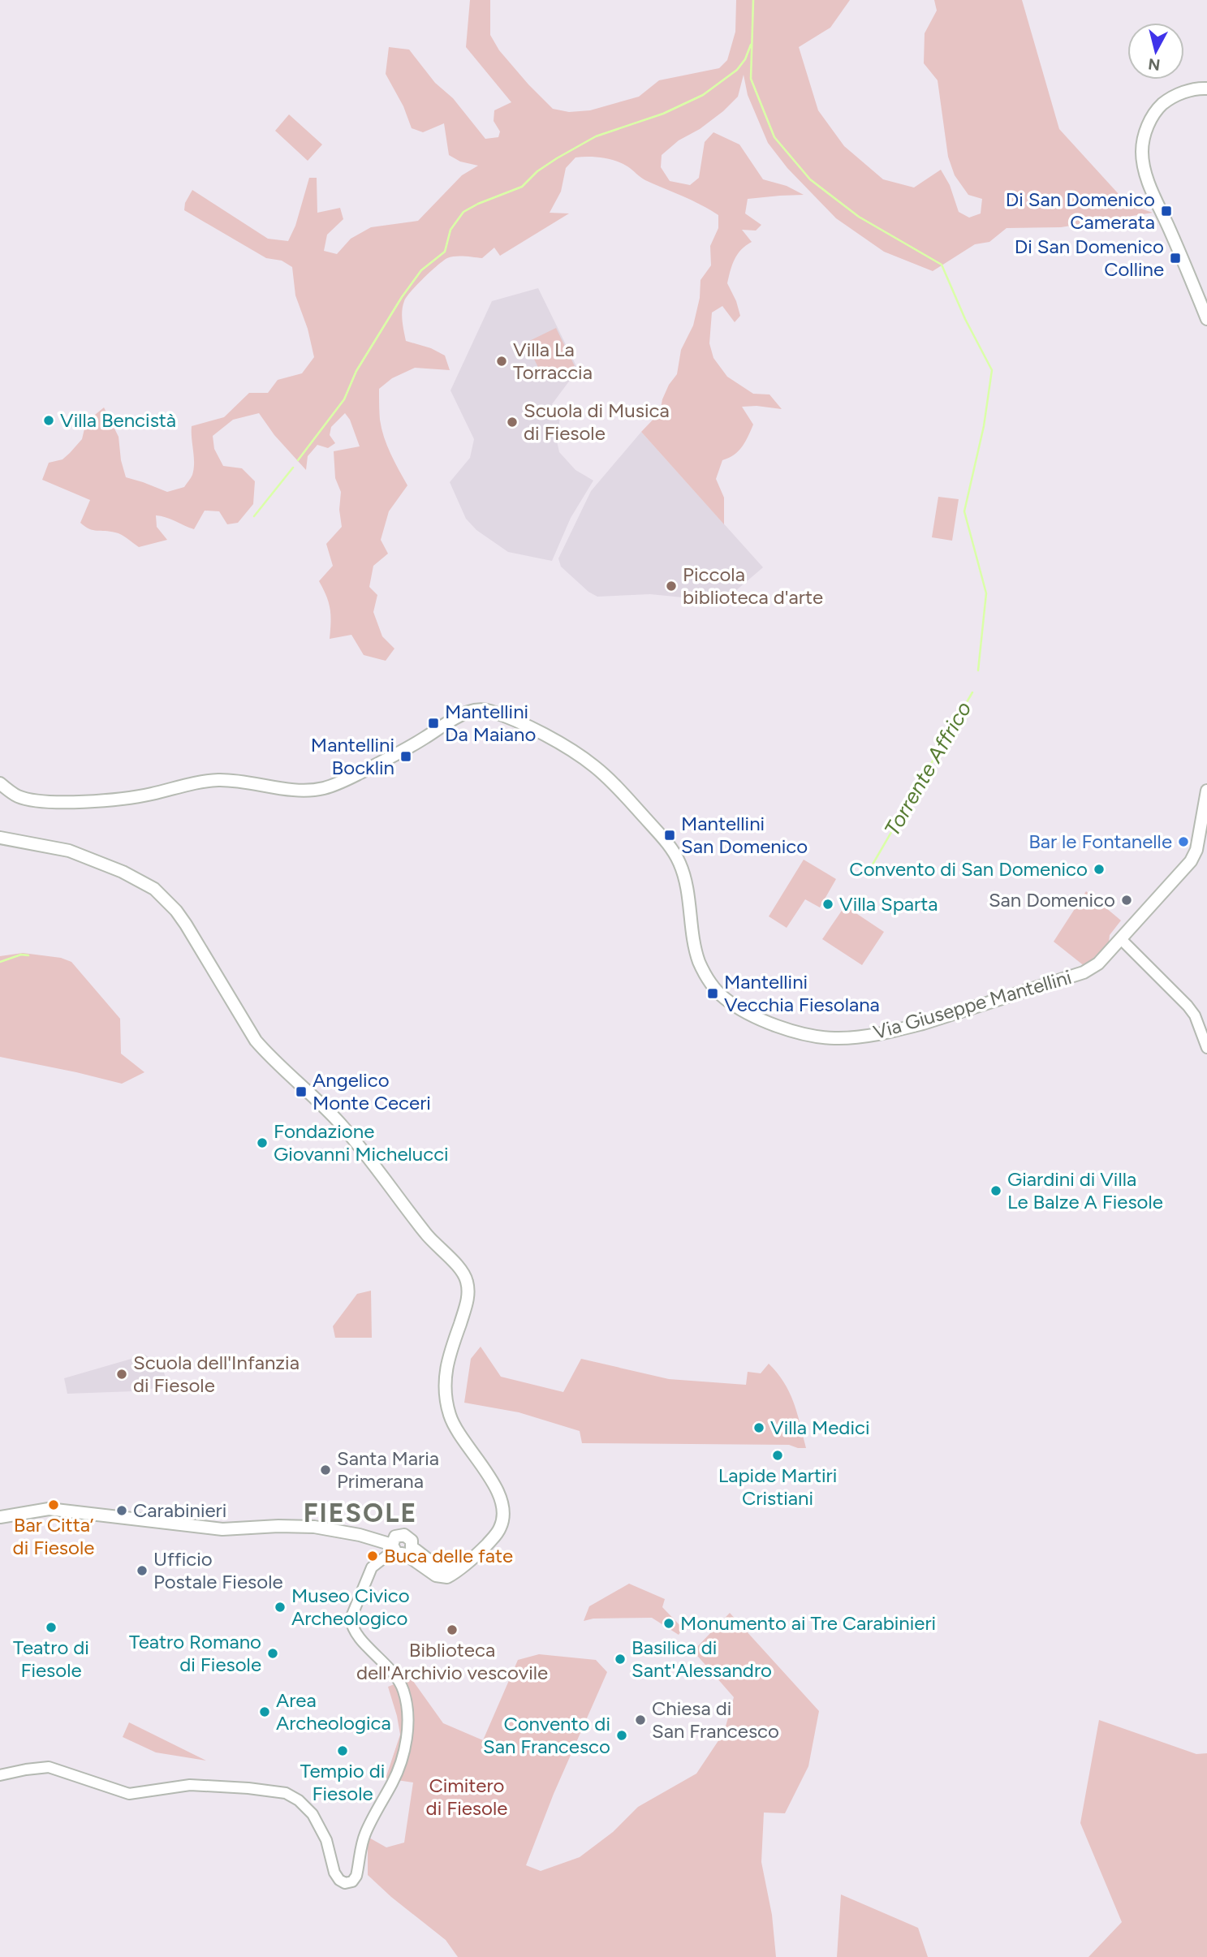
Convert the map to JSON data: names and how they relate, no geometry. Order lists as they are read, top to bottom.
{
  "streets": {
    "main road": ["Via Giuseppe Mantellini"]
  },
  "districts": ["FIESOLE"],
  "water": ["Torrente Affrico"],
  "parks": ["Cimitero di Fiesole"],
  "places": {
    "transit": [
      "Di San Domenico Camerata",
      "Di San Domenico Colline",
      "Mantellini Da Maiano",
      "Mantellini Bocklin",
      "Mantellini San Domenico",
      "Mantellini Vecchia Fiesolana",
      "Angelico Monte Ceceri"
    ],
    "other": [
      "Villa La Torraccia",
      "Villa Bencistà",
      "Scuola di Musica di Fiesole",
      "Piccola biblioteca d'arte",
      "Bar le Fontanelle",
      "Convento di San Domenico",
      "San Domenico",
      "Villa Sparta",
      "Fondazione Giovanni Michelucci",
      "Giardini di Villa Le Balze A Fiesole",
      "Scuola dell'Infanzia di Fiesole",
      "Villa Medici",
      "Lapide Martiri Cristiani",
      "Santa Maria Primerana",
      "Bar Citta’ di Fiesole",
      "Carabinieri",
      "Buca delle fate",
      "Ufficio Postale Fiesole",
      "Museo Civico Archeologico",
      "Monumento ai Tre Carabinieri",
      "Teatro di Fiesole",
      "Biblioteca dell'Archivio vescovile",
      "Teatro Romano di Fiesole",
      "Basilica di Sant'Alessandro",
      "Area Archeologica",
      "Chiesa di San Francesco",
      "Convento di San Francesco",
      "Tempio di Fiesole"
    ]
  },
  "north": "bottom"
}
